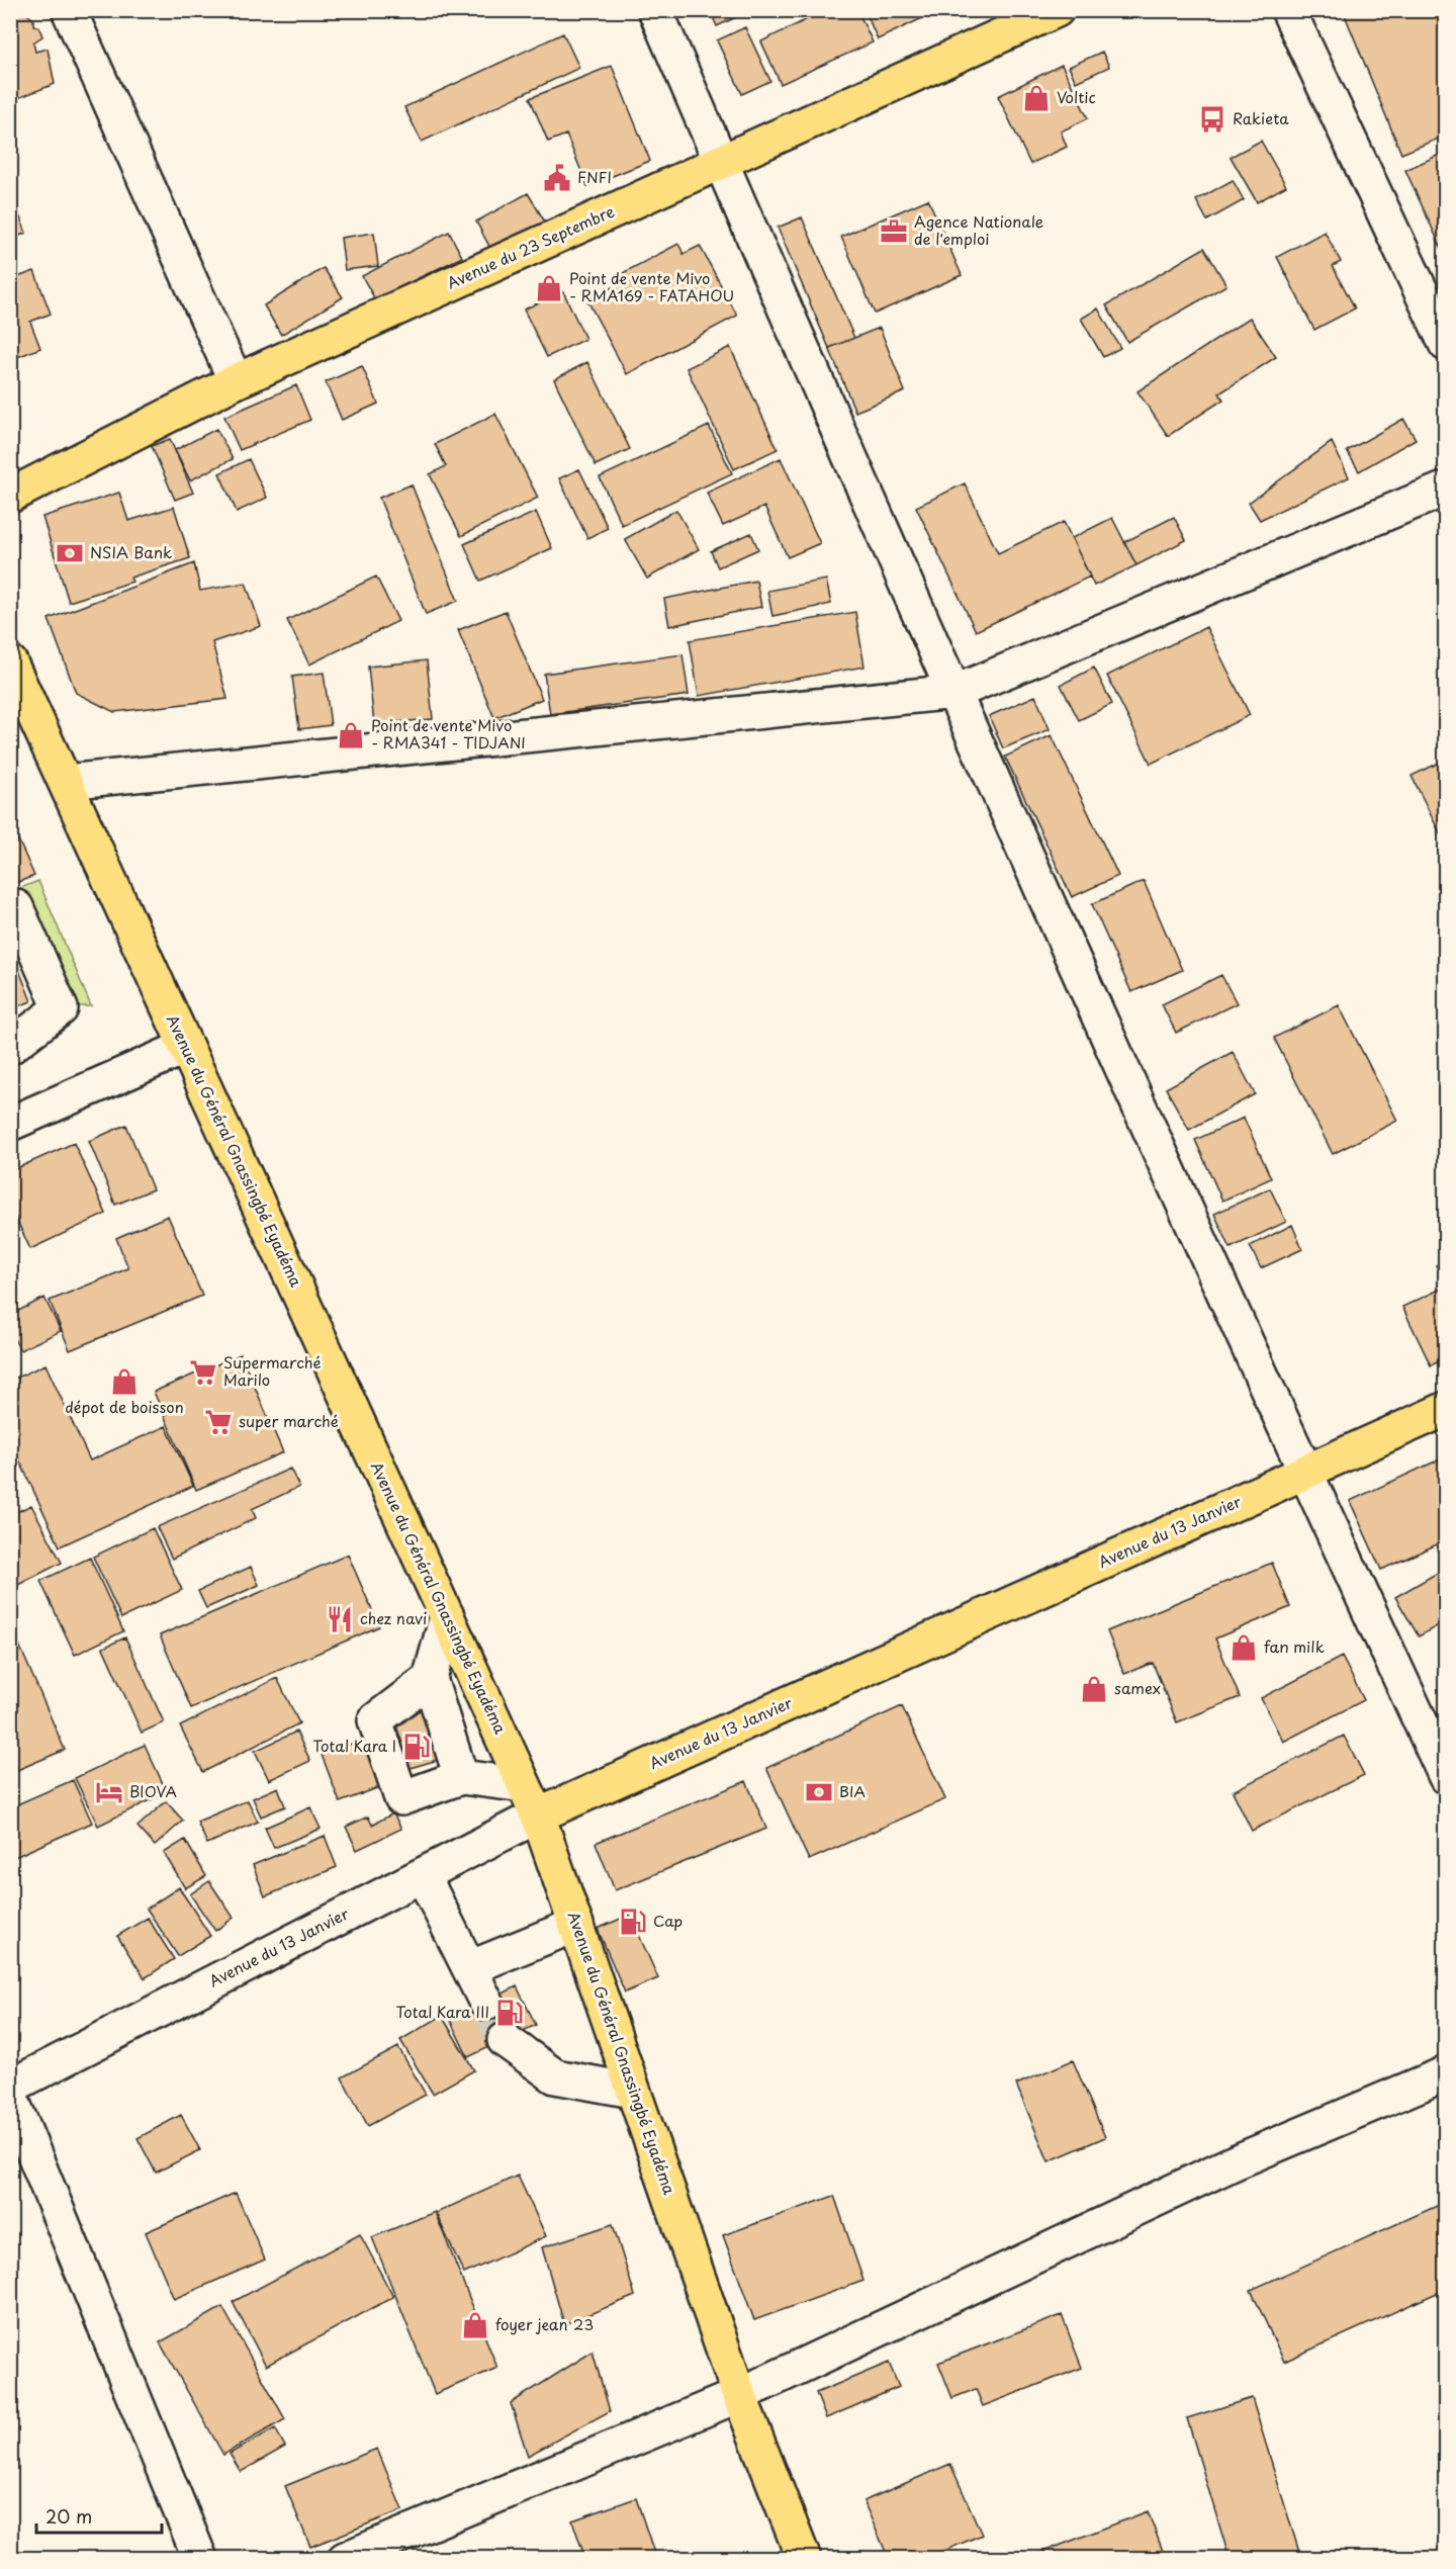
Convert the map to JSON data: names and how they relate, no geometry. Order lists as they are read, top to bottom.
{
  "streets": {
    "main road": ["Avenue du 23 Septembre", "Avenue du Général Gnassingbé Eyadéma", "Avenue du 13 Janvier"]
  },
  "crossings": [
    ["Avenue du Général Gnassingbé Eyadéma", "Avenue du 13 Janvier"]
  ],
  "places": {
    "shop": [
      "Voltic",
      "Point de vente Mivo - RMA169 - FATAHOU",
      "Point de vente Mivo - RMA341 - TIDJANI",
      "dépot de boisson",
      "fan milk",
      "samex",
      "foyer jean 23"
    ],
    "bus stop": ["Rakieta"],
    "public building": ["FNFI"],
    "office": ["Agence Nationale de l'emploi"],
    "bank": ["NSIA Bank", "BIA"],
    "supermarket": ["Supermarché Marilo", "super marché"],
    "restaurant": ["chez navi"],
    "fuel station": ["Total Kara I", "Cap", "Total Kara III"],
    "hotel": ["BIOVA"]
  },
  "scale_bar": "20 m"
}
